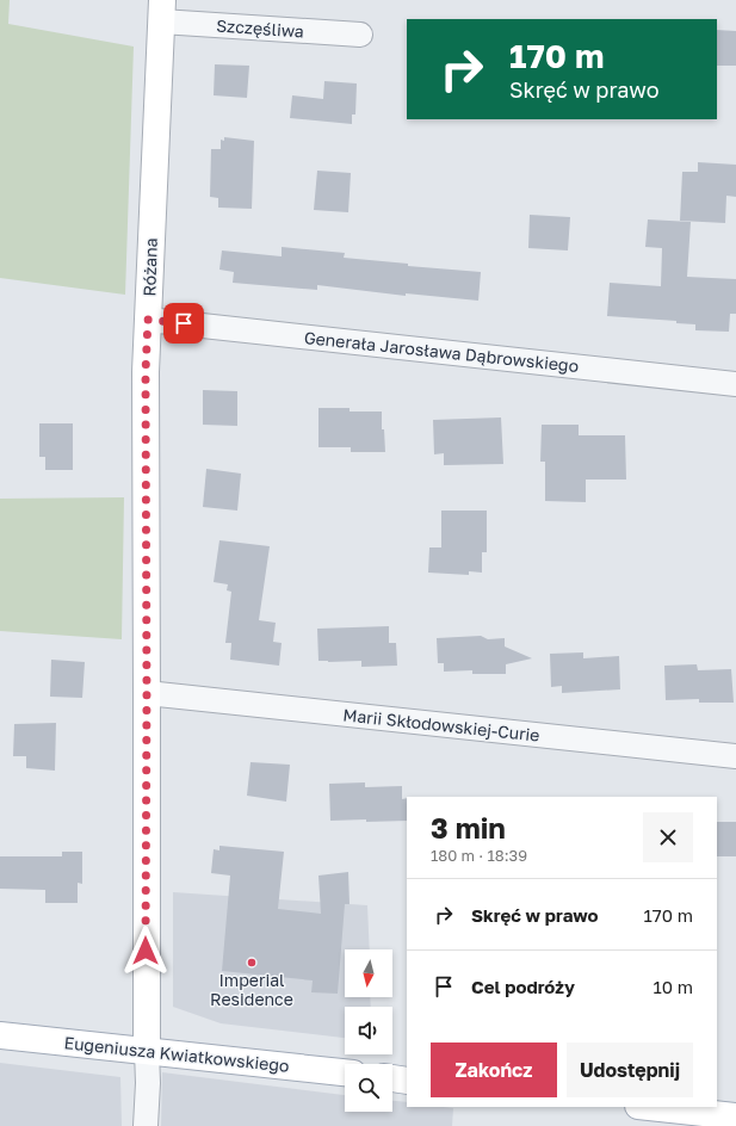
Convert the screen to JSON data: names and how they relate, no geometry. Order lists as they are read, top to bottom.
{
  "streets": {
    "street": [
      "Szczęśliwa",
      "Różana",
      "Generała Jarosława Dąbrowskiego",
      "Marii Skłodowskiej-Curie",
      "Eugeniusza Kwiatkowskiego"
    ]
  },
  "crossings": [
    ["Szczęśliwa", "Różana"],
    ["Różana", "Generała Jarosława Dąbrowskiego"],
    ["Różana", "Marii Skłodowskiej-Curie"],
    ["Różana", "Eugeniusza Kwiatkowskiego"]
  ],
  "places": ["Imperial Residence"],
  "north": "bottom",
  "page": {
    "turn": ["170 m", "Skręć w prawo"],
    "heading": ["3 min", "180 m · 18:39"],
    "list": [
      {
        "name": "Skręć w prawo",
        "value": "170 m"
      },
      {
        "name": "Cel podróży",
        "value": "10 m"
      }
    ],
    "buttons": ["Zakończ", "Udostępnij"]
  }
}
